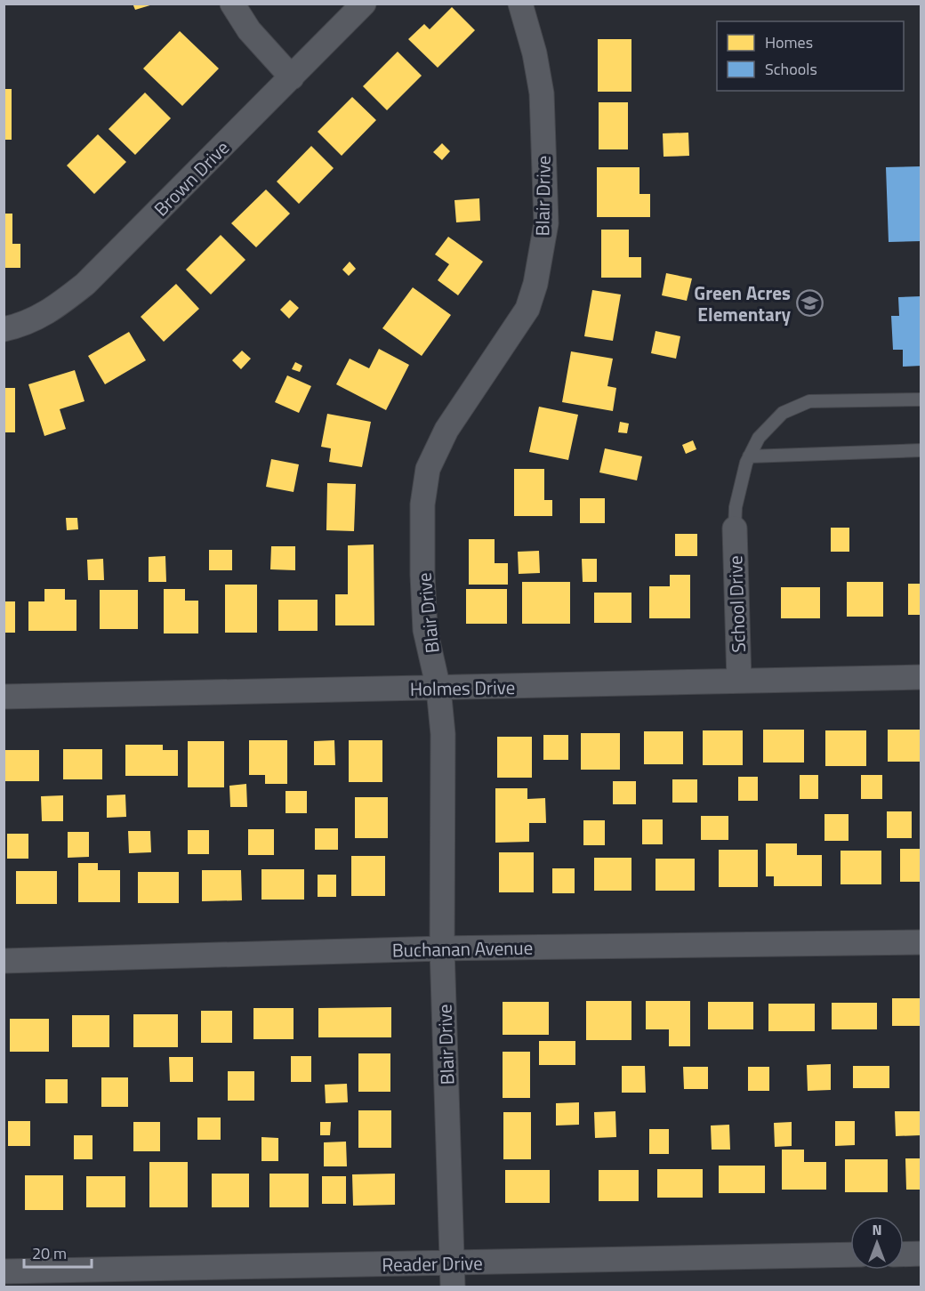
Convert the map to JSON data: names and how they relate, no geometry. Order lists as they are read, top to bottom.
{
  "streets": {
    "street": [
      "Brown Drive",
      "Blair Drive",
      "School Drive",
      "Holmes Drive",
      "Buchanan Avenue",
      "Reader Drive"
    ]
  },
  "crossings": [
    ["Blair Drive", "Holmes Drive"],
    ["Blair Drive", "Buchanan Avenue"],
    ["Blair Drive", "Reader Drive"],
    ["School Drive", "Holmes Drive"]
  ],
  "places": {
    "school or university": ["Green Acres Elementary"]
  },
  "legend": ["Homes", "Schools"],
  "scale_bar": "20 m",
  "north": "top"
}
